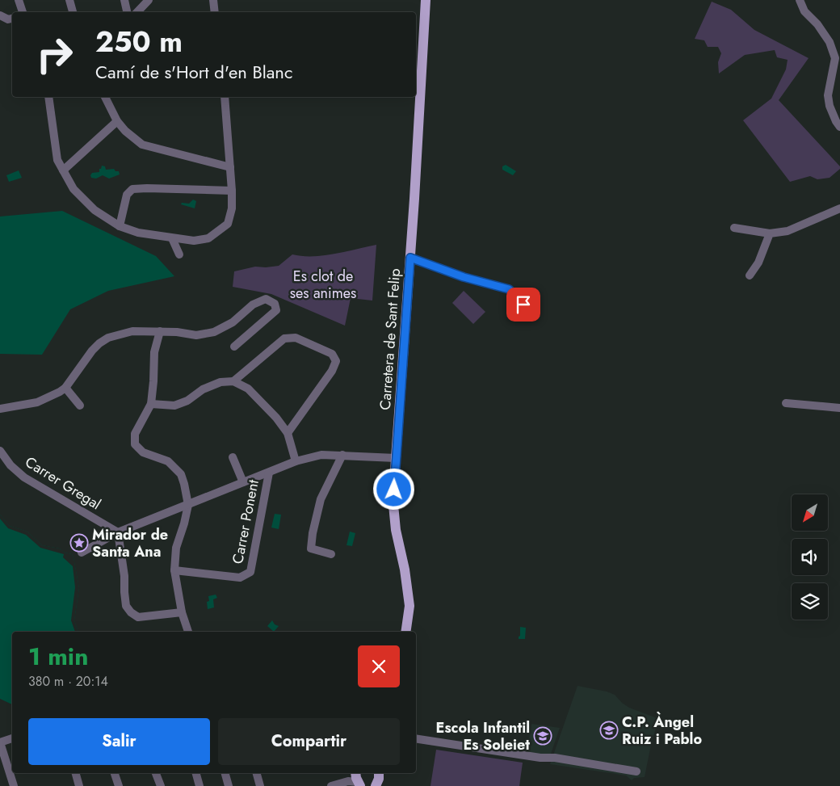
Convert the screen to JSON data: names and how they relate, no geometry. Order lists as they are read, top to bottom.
{
  "streets": {
    "main road": ["Carretera de Sant Felip"],
    "street": ["Carrer Gregal", "Carrer Ponent"]
  },
  "parks": ["Es clot de ses animes"],
  "places": {
    "place": ["Mirador de Santa Ana"],
    "school or university": ["C.P. Àngel Ruiz i Pablo", "Escola Infantil Es Soleiet"]
  },
  "north": "bottom left",
  "page": {
    "turn": ["250 m", "Camí de s'Hort d'en Blanc"],
    "heading": ["1 min", "380 m · 20:14"],
    "buttons": ["Salir", "Compartir"]
  }
}
